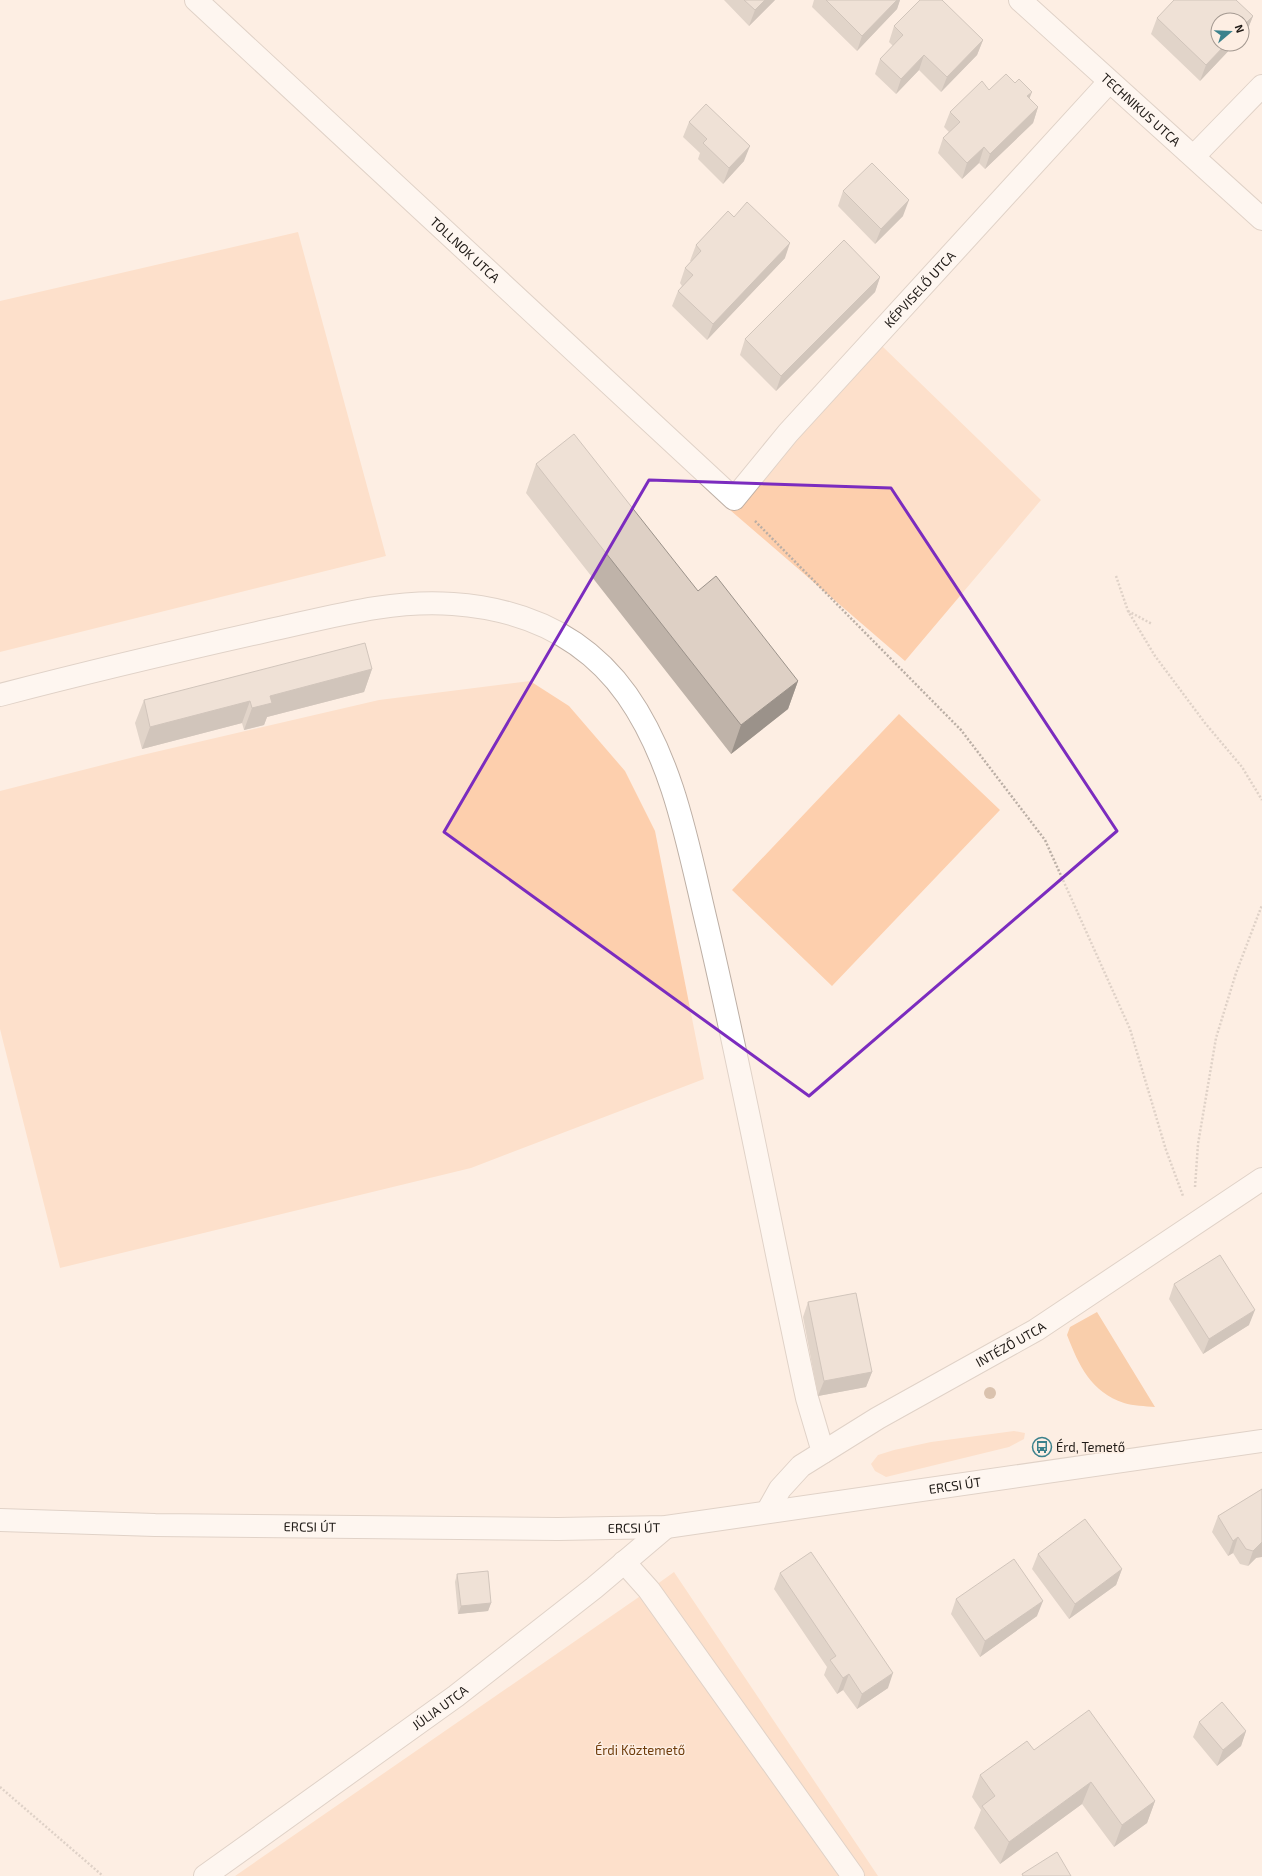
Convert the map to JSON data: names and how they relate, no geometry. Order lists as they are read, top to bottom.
{
  "streets": {
    "street": [
      "TECHNIKUS UTCA",
      "TOLLNOK UTCA",
      "KÉPVISELŐ UTCA",
      "INTÉZŐ UTCA",
      "ERCSI ÚT",
      "JÚLIA UTCA"
    ]
  },
  "crossings": [
    ["TECHNIKUS UTCA", "KÉPVISELŐ UTCA"],
    ["TOLLNOK UTCA", "KÉPVISELŐ UTCA"],
    ["INTÉZŐ UTCA", "ERCSI ÚT"],
    ["ERCSI ÚT", "JÚLIA UTCA"]
  ],
  "parks": ["Érdi Köztemető"],
  "places": {
    "bus stop": ["Érd, Temető"]
  },
  "north": "right"
}
